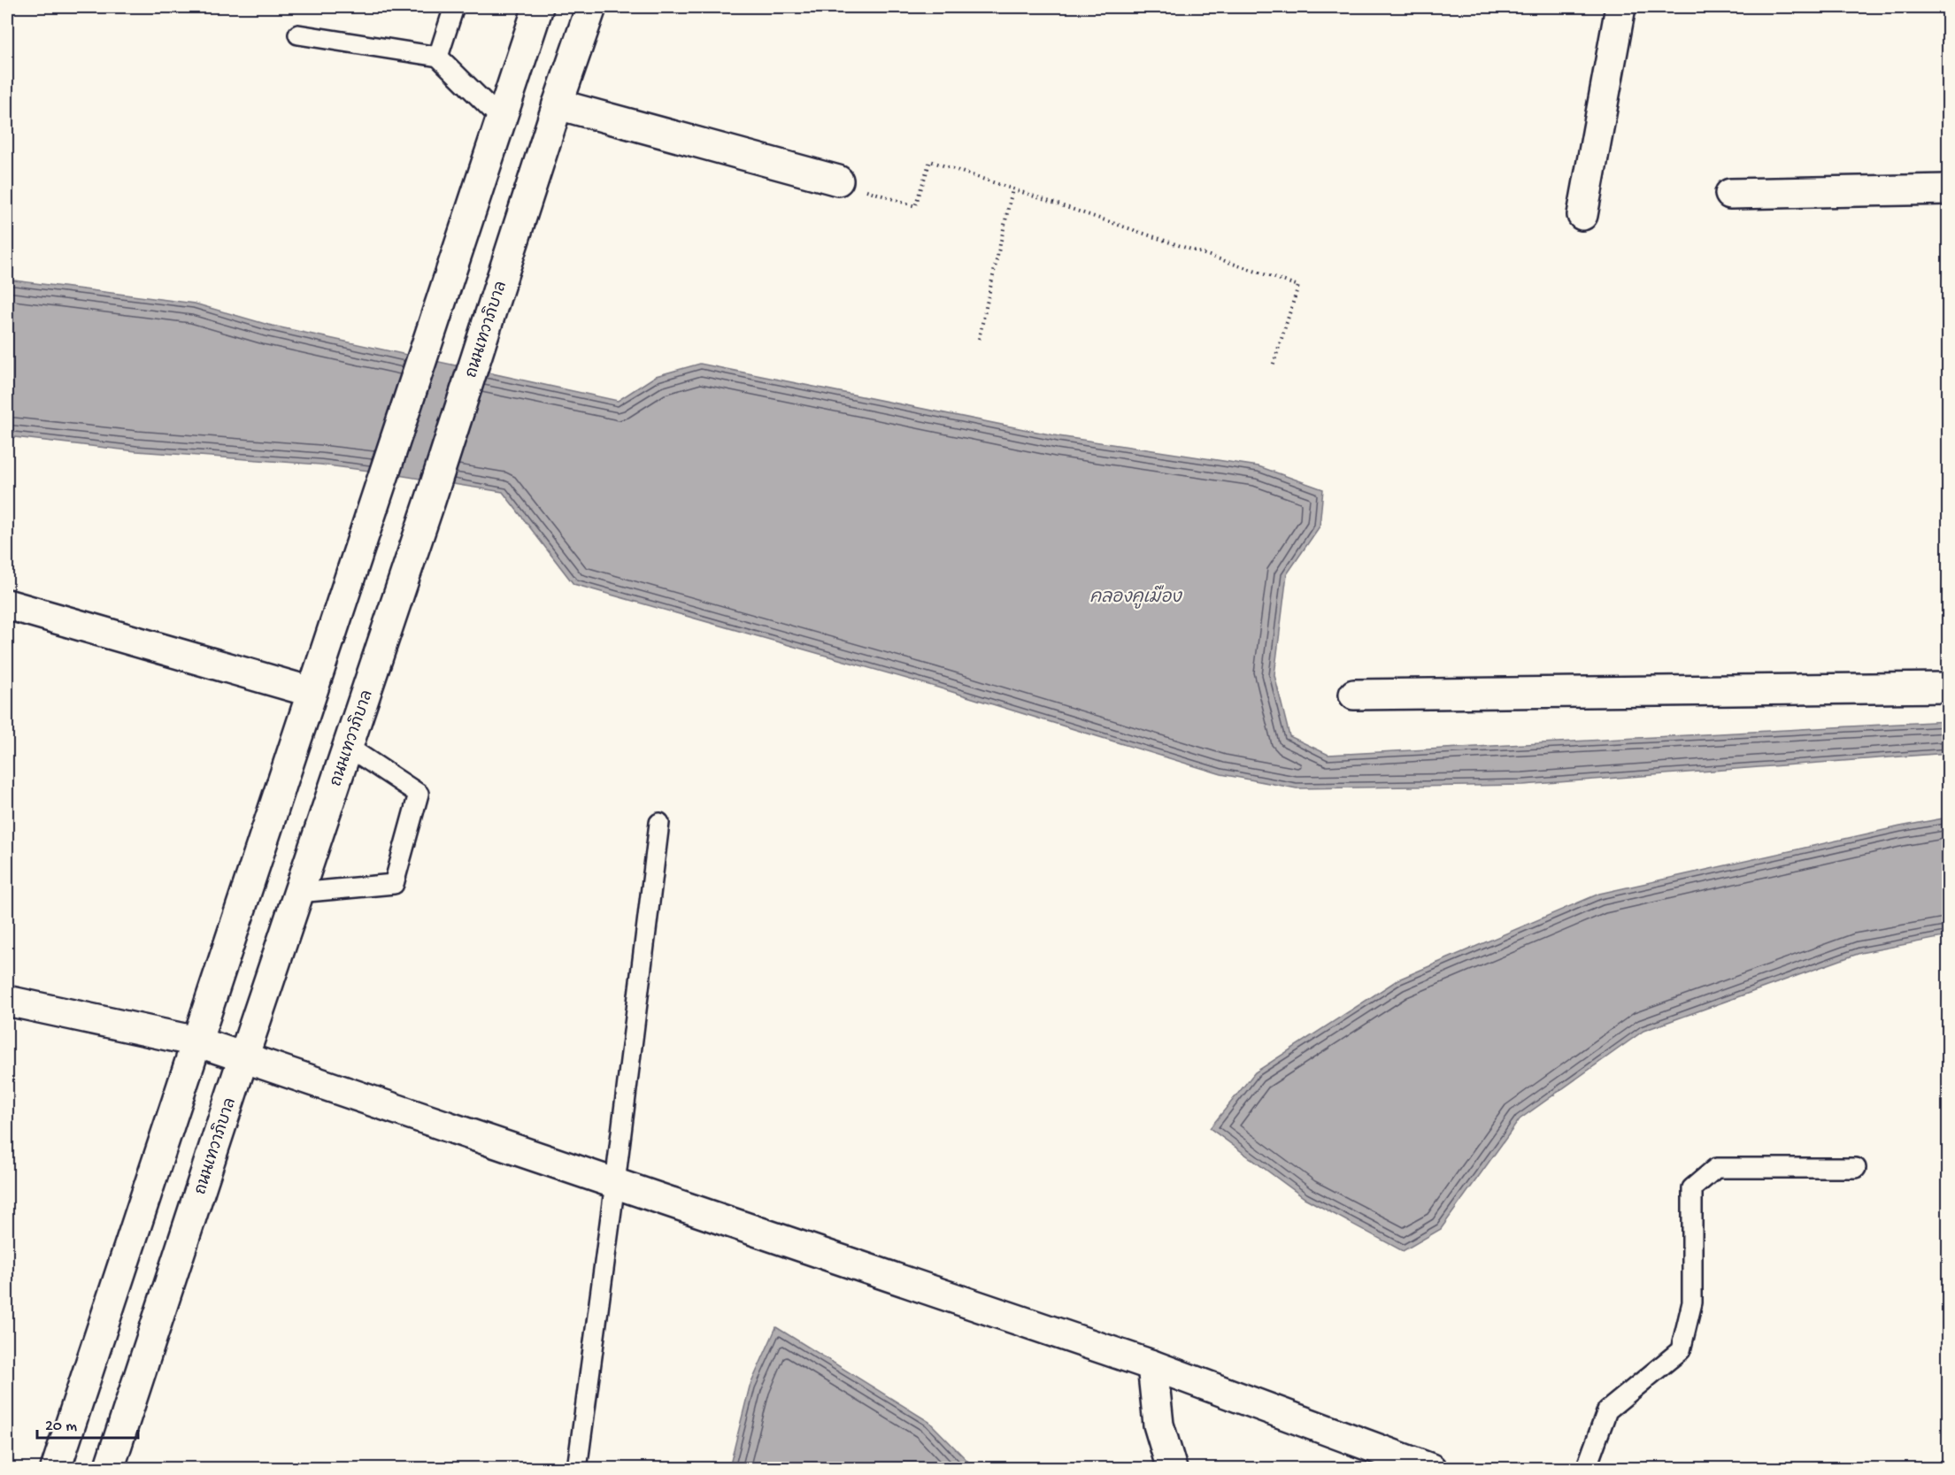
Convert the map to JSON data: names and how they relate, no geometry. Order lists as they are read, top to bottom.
{
  "streets": {
    "street": ["ถนนเทวาภิบาล"]
  },
  "water": ["คลองคูเมือง"],
  "scale_bar": "20 m"
}
